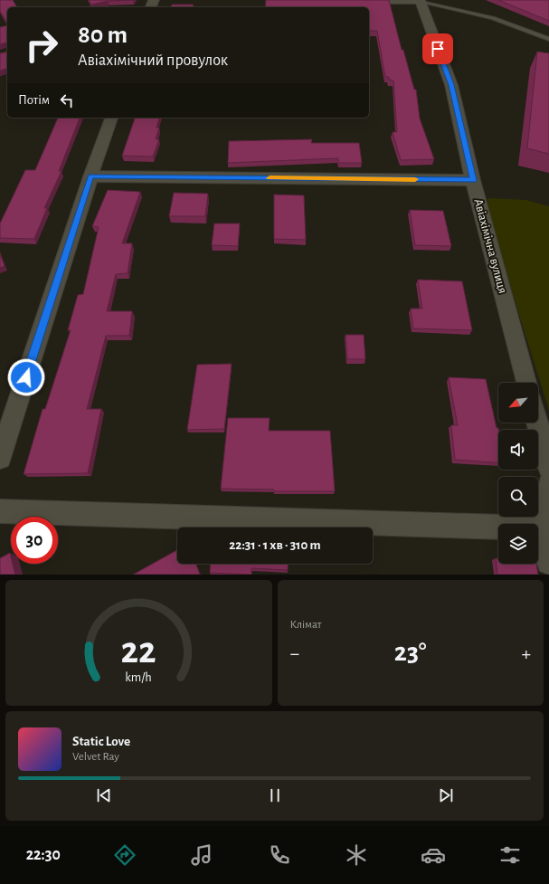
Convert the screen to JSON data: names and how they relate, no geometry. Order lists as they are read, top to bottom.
{
  "streets": {
    "street": ["Авіахімічна вулиця"]
  },
  "north": "bottom left",
  "page": {
    "turn": ["80 m", "Авіахімічний провулок"],
    "then": "Потім",
    "limit": "30",
    "trip": "22:31 · 1 хв · 310 m",
    "tile": "Клімат",
    "heat": ["−", "23°", "+"],
    "song": ["Static Love", "Velvet Ray"],
    "tabs": "22:30",
    "gauge": ["22", "km/h"]
  }
}
